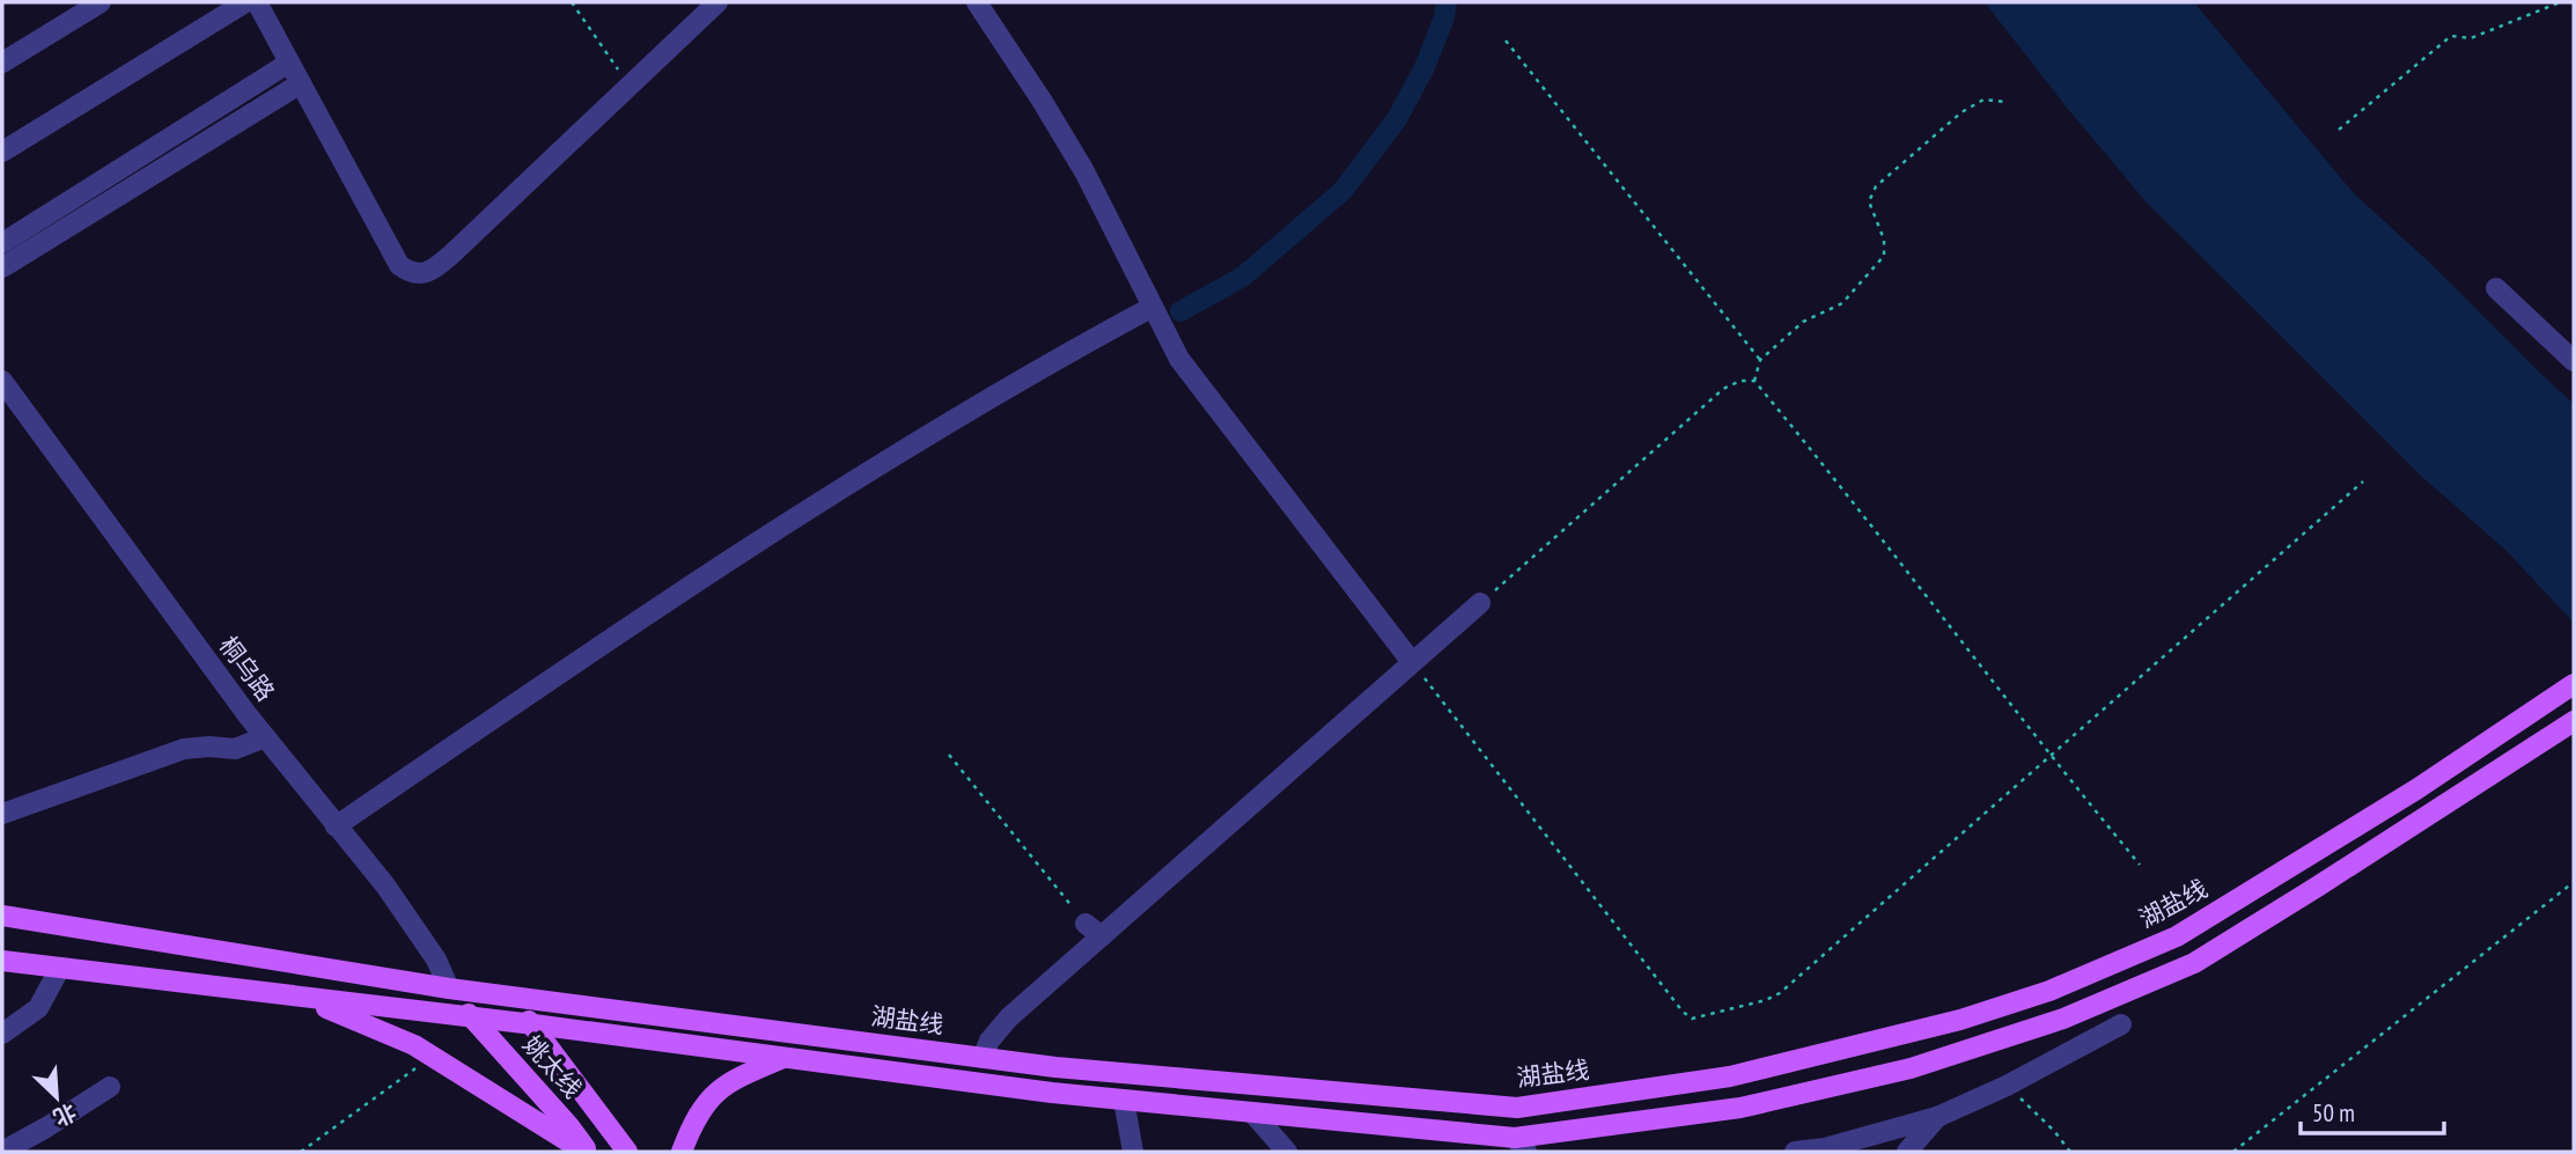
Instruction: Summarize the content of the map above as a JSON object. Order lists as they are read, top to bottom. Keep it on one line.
{"streets":{"main road":["湖盐线","姚太线"],"street":["桐乌路"]},"crossings":[["桐乌路","湖盐线"],["桐乌路","姚太线"],["湖盐线","姚太线"]],"scale_bar":"50 m","north":"bottom right"}
